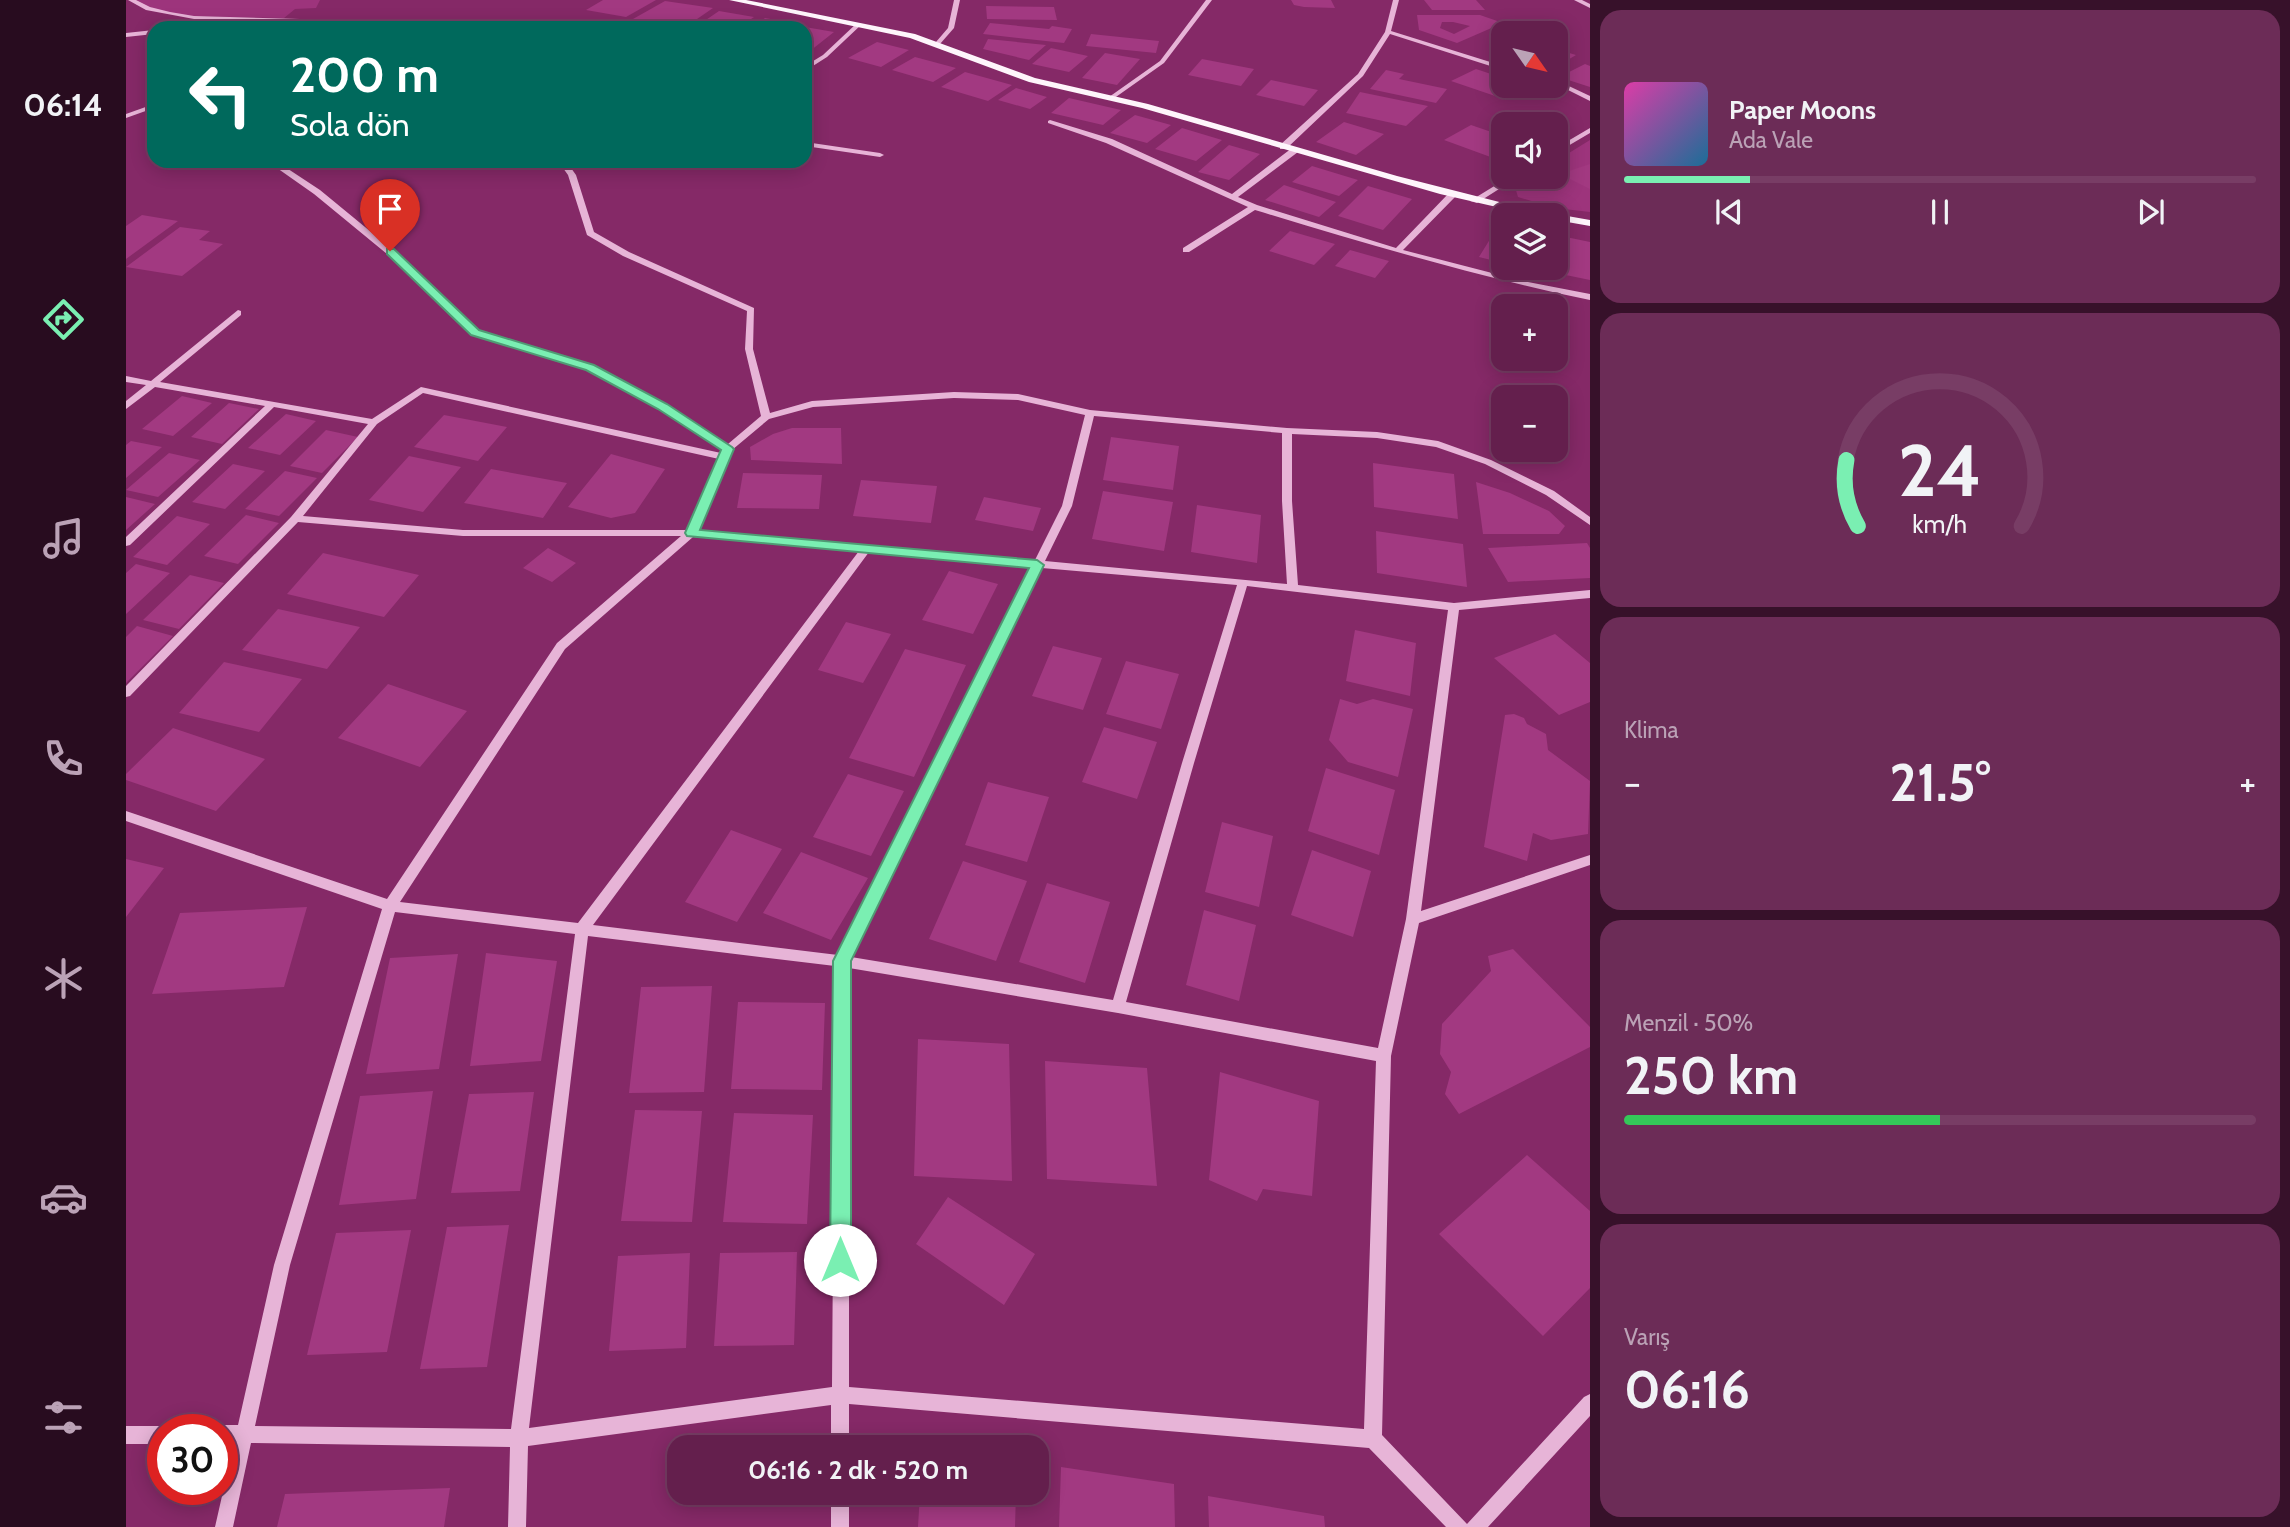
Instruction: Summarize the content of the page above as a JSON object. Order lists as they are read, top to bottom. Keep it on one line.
{"north":"bottom right","page":{"tabs":"06:14","map_buttons":["+","−"],"turn":["200 m","Sola dön"],"song":["Paper Moons","Ada Vale"],"tile":["Klima",["Menzil · 50%","250 km"],["Varış","06:16"]],"heat":["−","21.5°","+"],"limit":"30","trip":"06:16 · 2 dk · 520 m","gauge":["24","km/h"]}}
